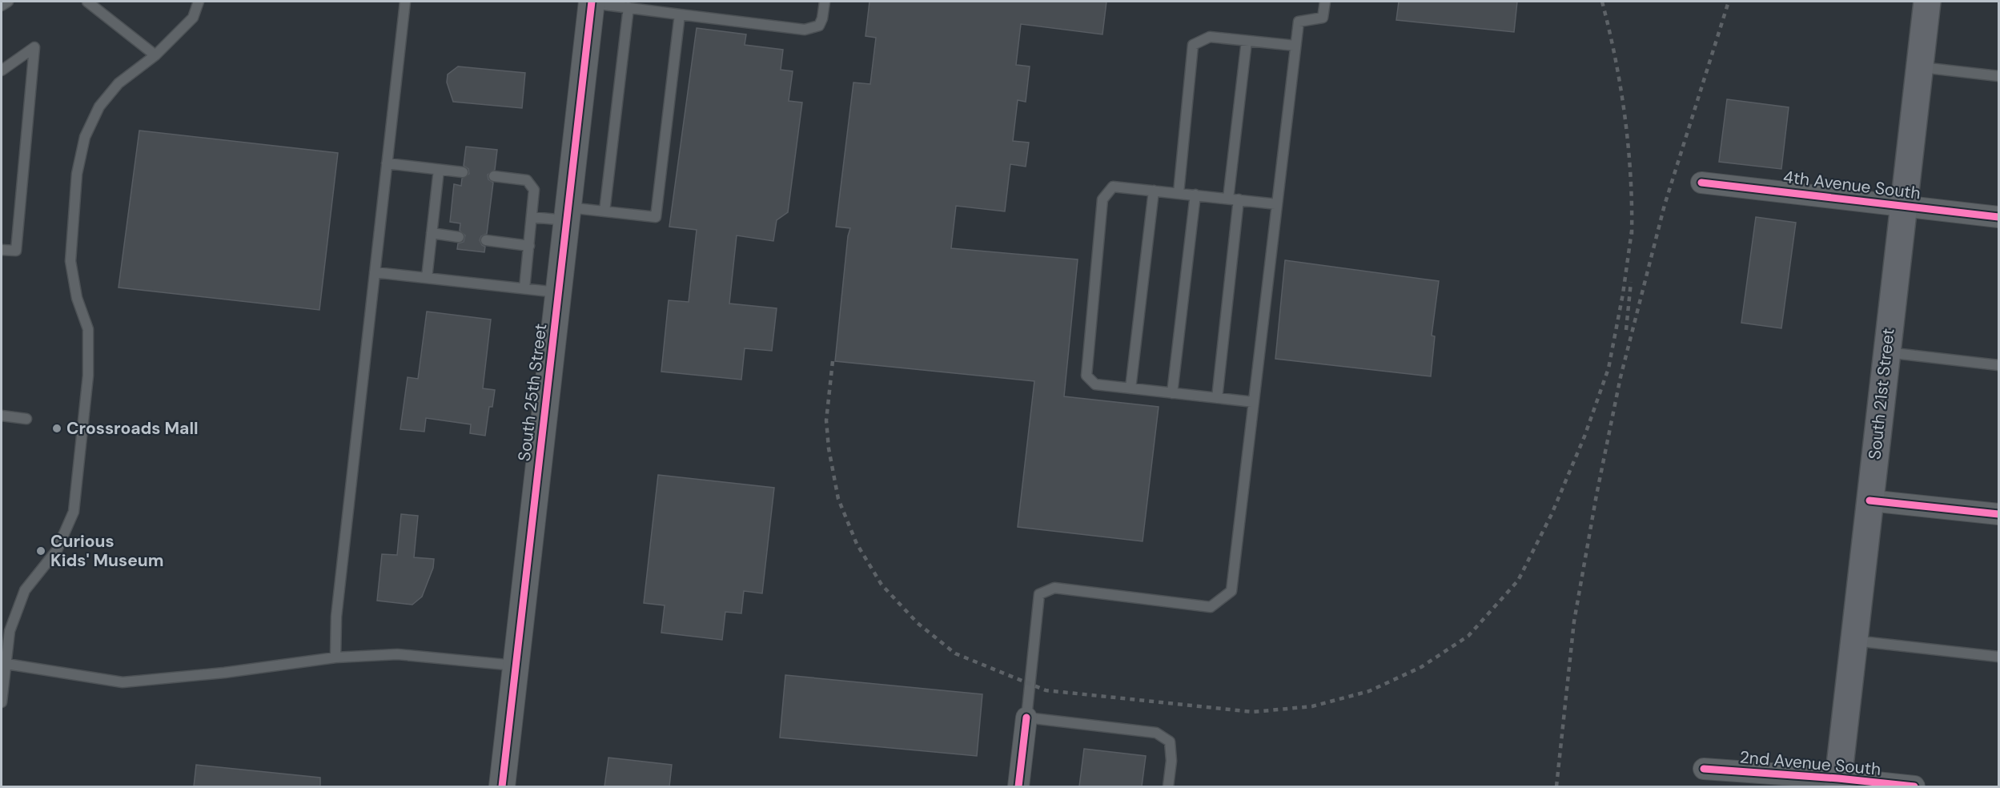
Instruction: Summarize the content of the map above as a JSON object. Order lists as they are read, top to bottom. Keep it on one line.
{"streets":{"main road":["South 21st Street"],"street":["4th Avenue South","South 25th Street","2nd Avenue South"]},"crossings":[["4th Avenue South","South 21st Street"],["South 21st Street","2nd Avenue South"]],"places":["Crossroads Mall","Curious Kids' Museum"]}
